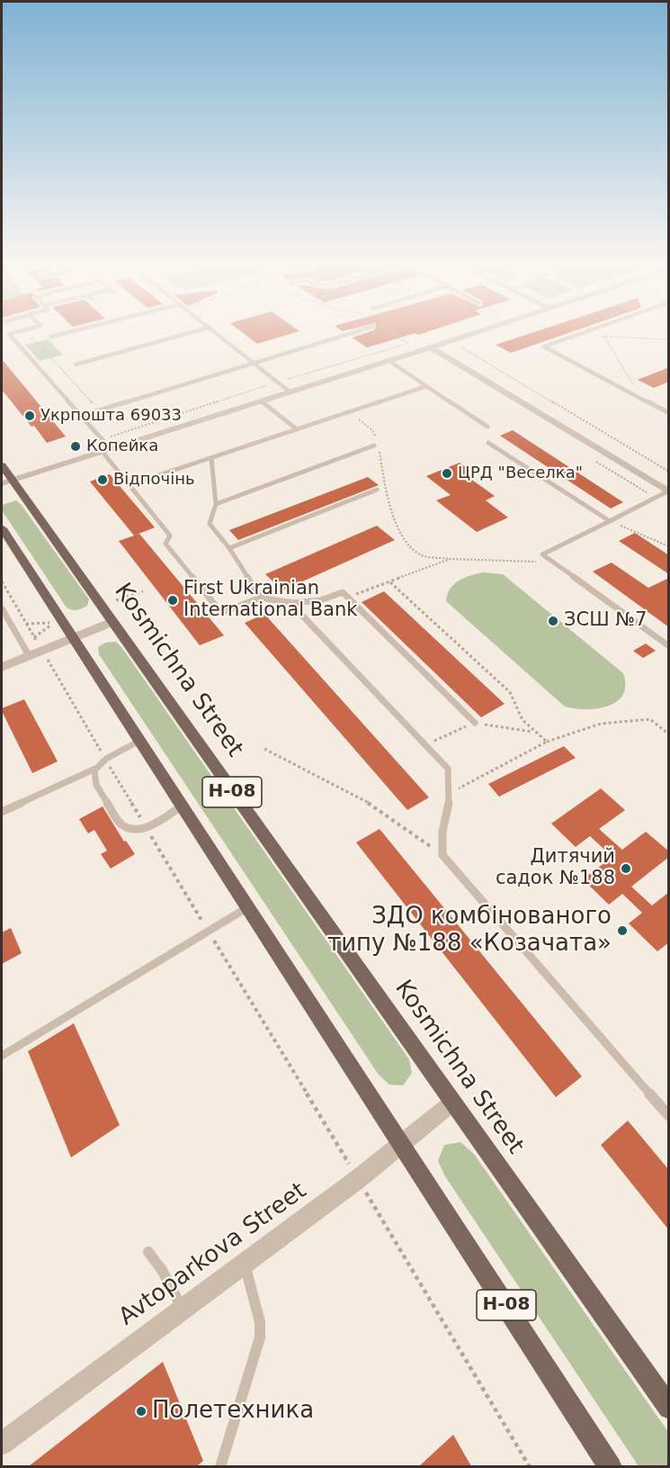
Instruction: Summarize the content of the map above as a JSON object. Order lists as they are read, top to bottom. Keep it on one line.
{"streets":{"main road":["Kosmichna Street","Н-08"],"street":["Avtoparkova Street"]},"crossings":[["Kosmichna Street","Avtoparkova Street"],["Н-08","Avtoparkova Street"]],"places":["Укрпошта 69033","Копейка","ЦРД \"Веселка\"","Відпочінь","First Ukrainian International Bank","ЗСШ №7","Дитячий садок №188","ЗДО комбінованого типу №188 «Козачата»","Полетехника"]}
